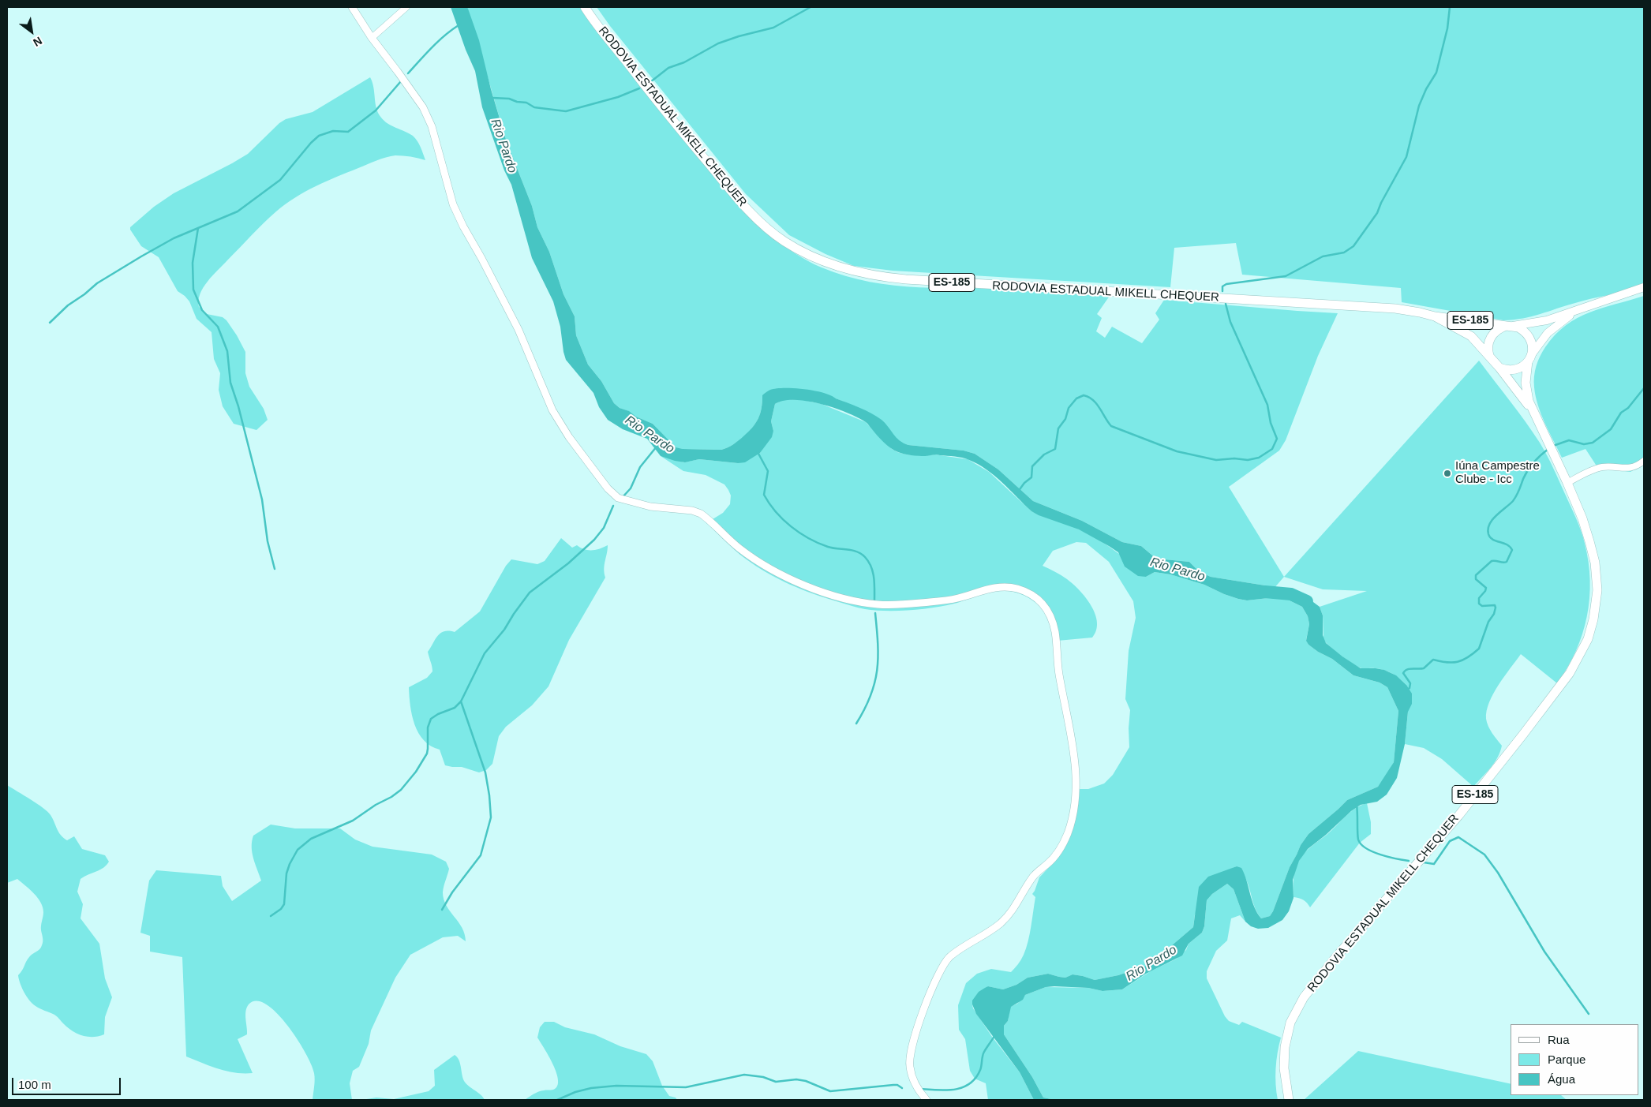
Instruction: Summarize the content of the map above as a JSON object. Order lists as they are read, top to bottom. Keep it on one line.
{"streets":{"main road":["RODOVIA ESTADUAL MIKELL CHEQUER","ES-185"]},"crossings":[["RODOVIA ESTADUAL MIKELL CHEQUER","ES-185"]],"water":["Rio Pardo"],"places":["Iúna Campestre Clube - Icc"],"legend":["Rua","Parque","Água"],"scale_bar":"100 m","north":"bottom right"}
